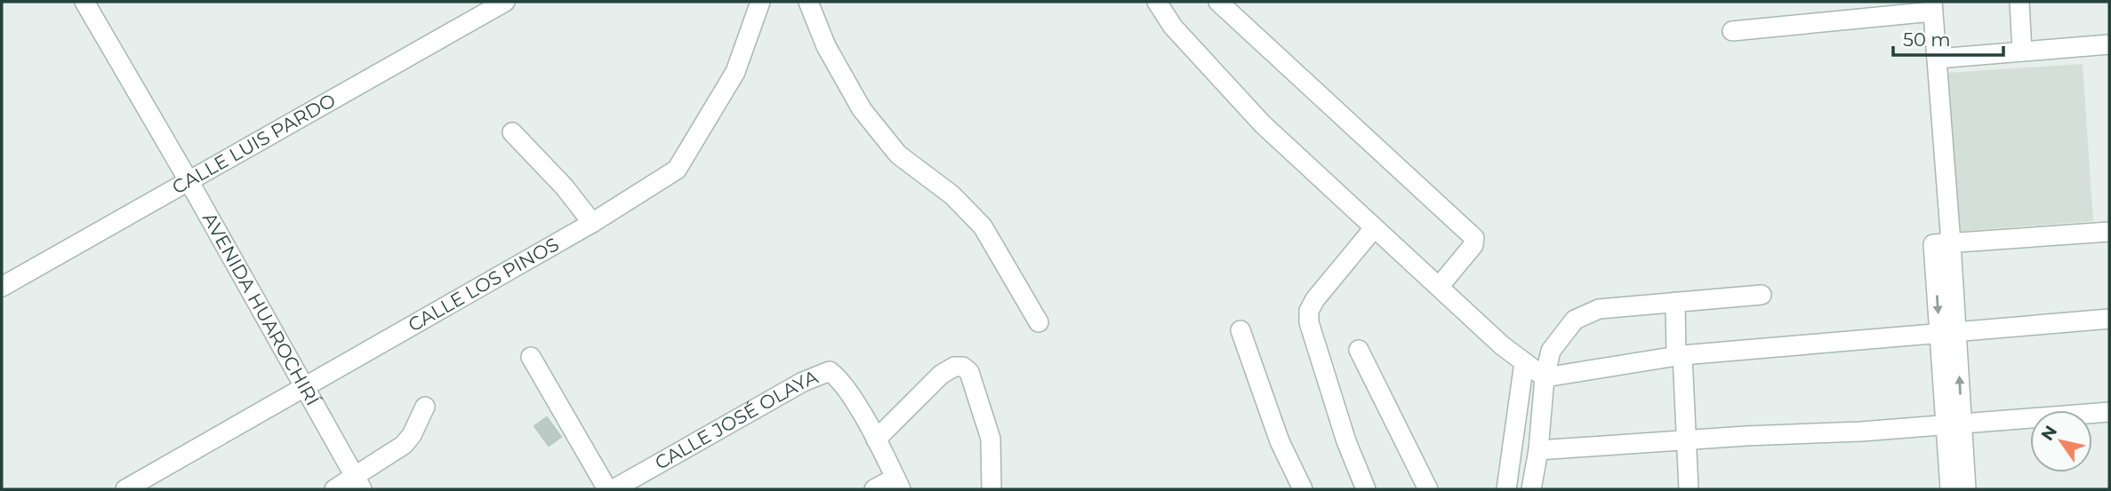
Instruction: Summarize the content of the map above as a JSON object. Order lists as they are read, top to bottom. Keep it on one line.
{"streets":{"street":["CALLE LUIS PARDO","CALLE LOS PINOS","AVENIDA HUAROCHIRÍ","CALLE JOSÉ OLAYA"]},"crossings":[["CALLE LUIS PARDO","AVENIDA HUAROCHIRÍ"],["CALLE LOS PINOS","AVENIDA HUAROCHIRÍ"]],"scale_bar":"50 m","north":"top left"}
